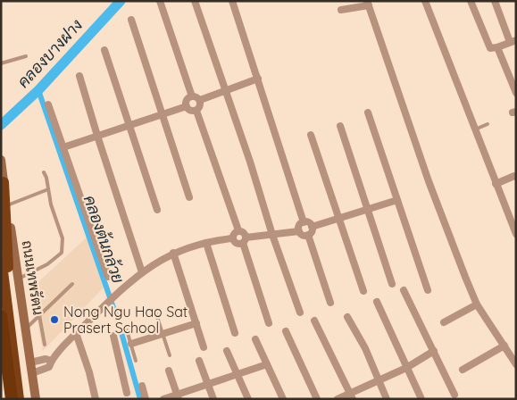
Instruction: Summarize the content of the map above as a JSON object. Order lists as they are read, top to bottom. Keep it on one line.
{"streets":{"highway":["ถนนเทพรัตน"]},"water":["คลองบางฝาง","คลองต้นกล้วย"],"places":["Nong Ngu Hao Sat Prasert School"]}
